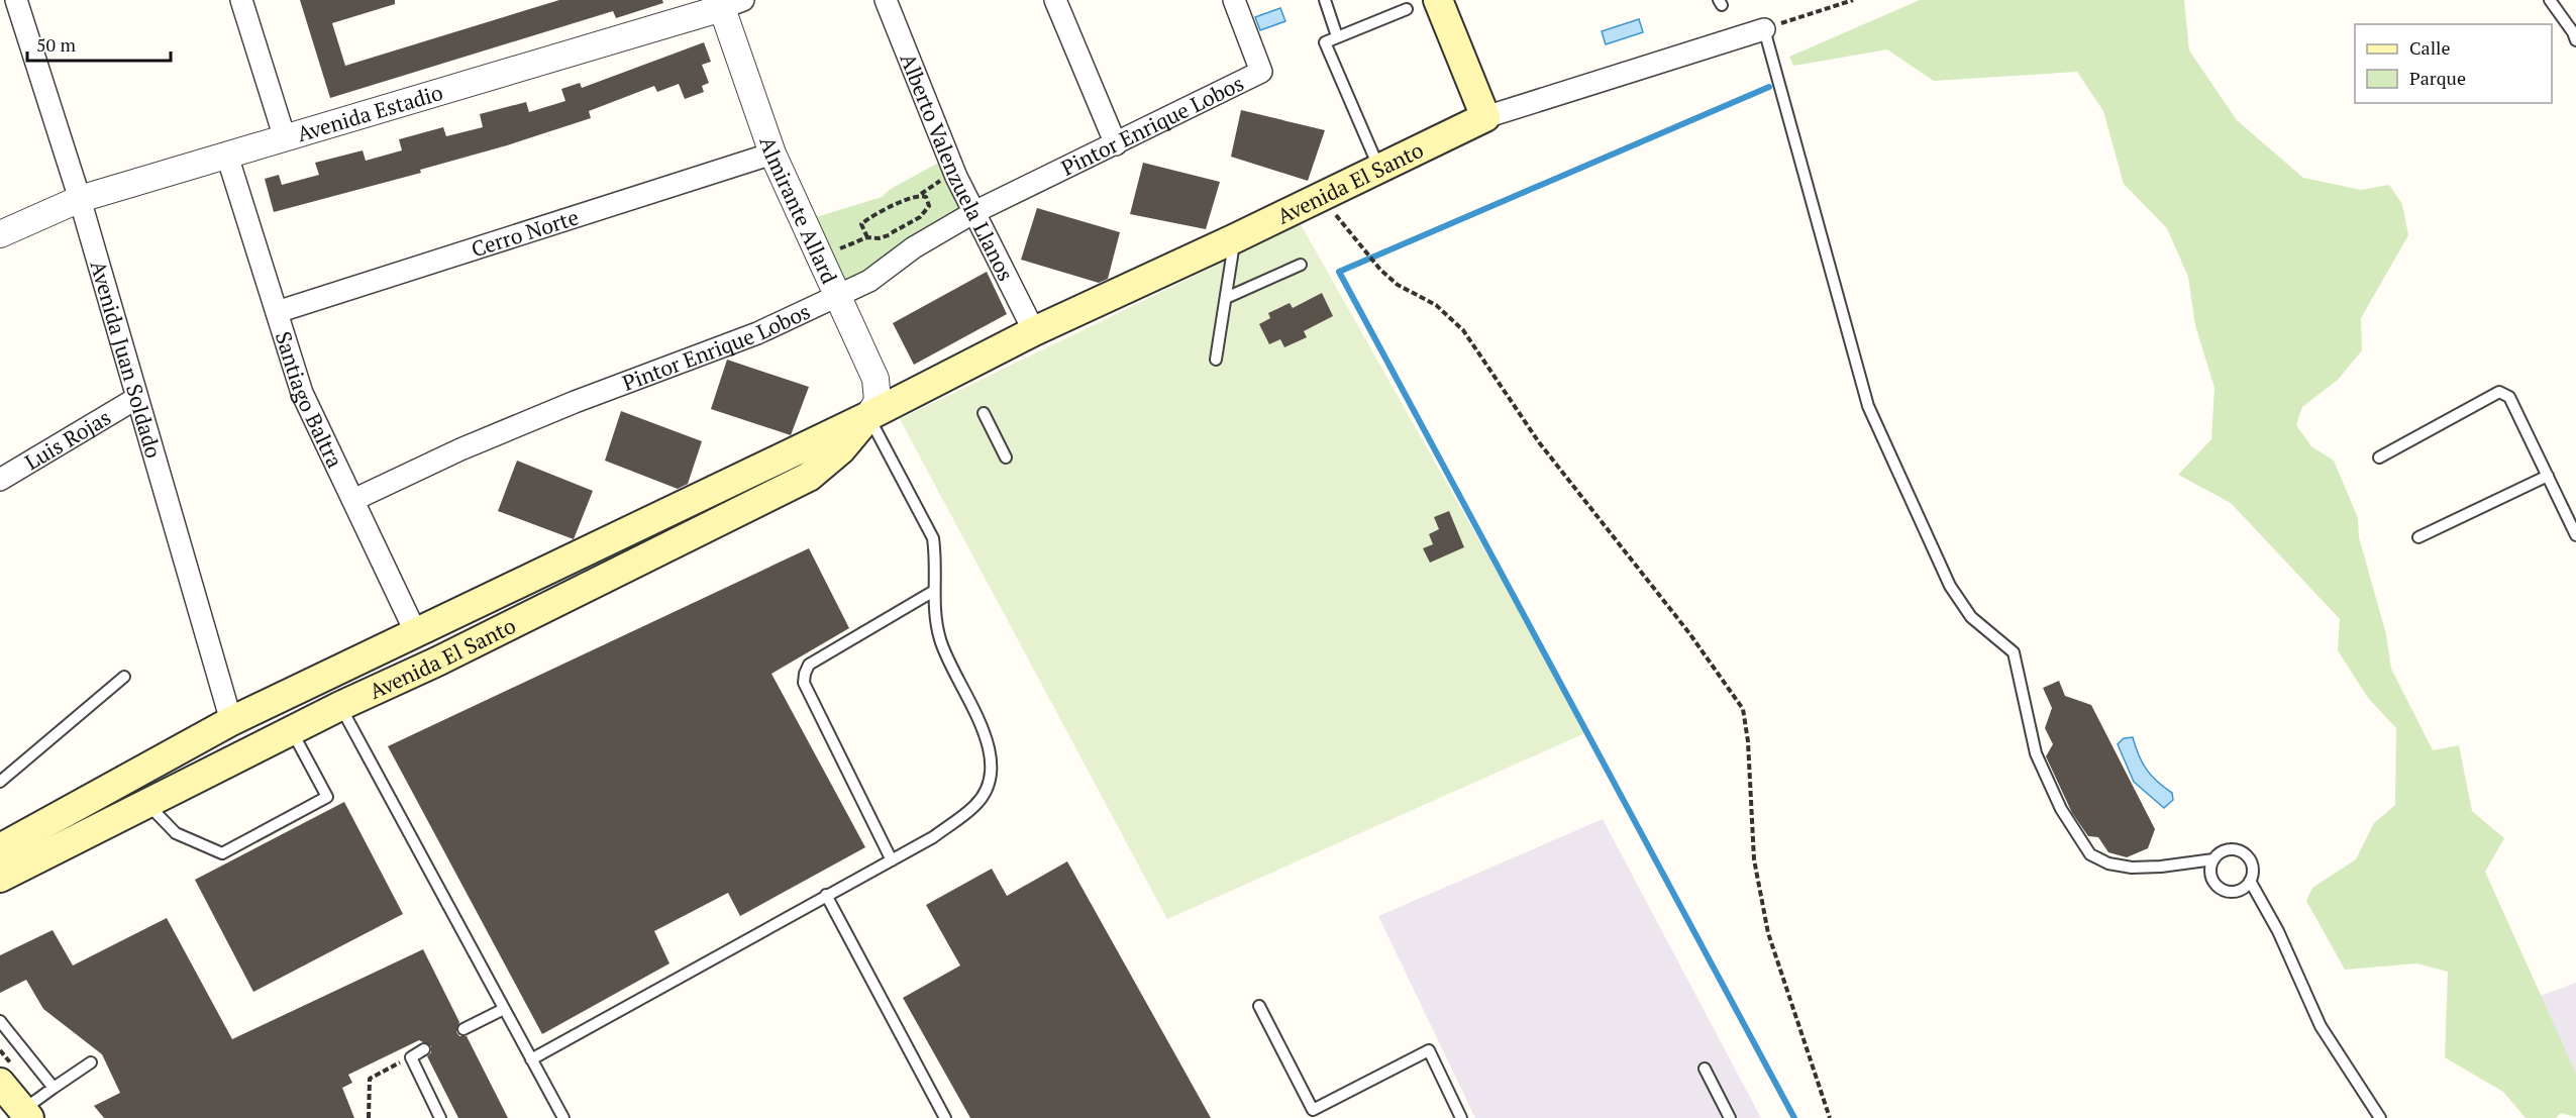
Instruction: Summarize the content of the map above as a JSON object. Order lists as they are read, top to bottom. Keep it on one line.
{"streets":{"main road":["Avenida El Santo"],"street":["Avenida Estadio","Pintor Enrique Lobos","Alberto Valenzuela Llanos","Almirante Allard","Cerro Norte","Avenida Juan Soldado","Santiago Baltra","Luis Rojas"]},"crossings":[["Avenida Estadio","Almirante Allard"],["Avenida Estadio","Avenida Juan Soldado"],["Avenida Estadio","Santiago Baltra"],["Pintor Enrique Lobos","Alberto Valenzuela Llanos"],["Pintor Enrique Lobos","Almirante Allard"],["Pintor Enrique Lobos","Santiago Baltra"],["Alberto Valenzuela Llanos","Avenida El Santo"],["Avenida El Santo","Almirante Allard"],["Avenida El Santo","Avenida Juan Soldado"],["Avenida El Santo","Santiago Baltra"],["Almirante Allard","Cerro Norte"],["Cerro Norte","Santiago Baltra"],["Avenida Juan Soldado","Luis Rojas"]],"legend":["Calle","Parque"],"scale_bar":"50 m"}
